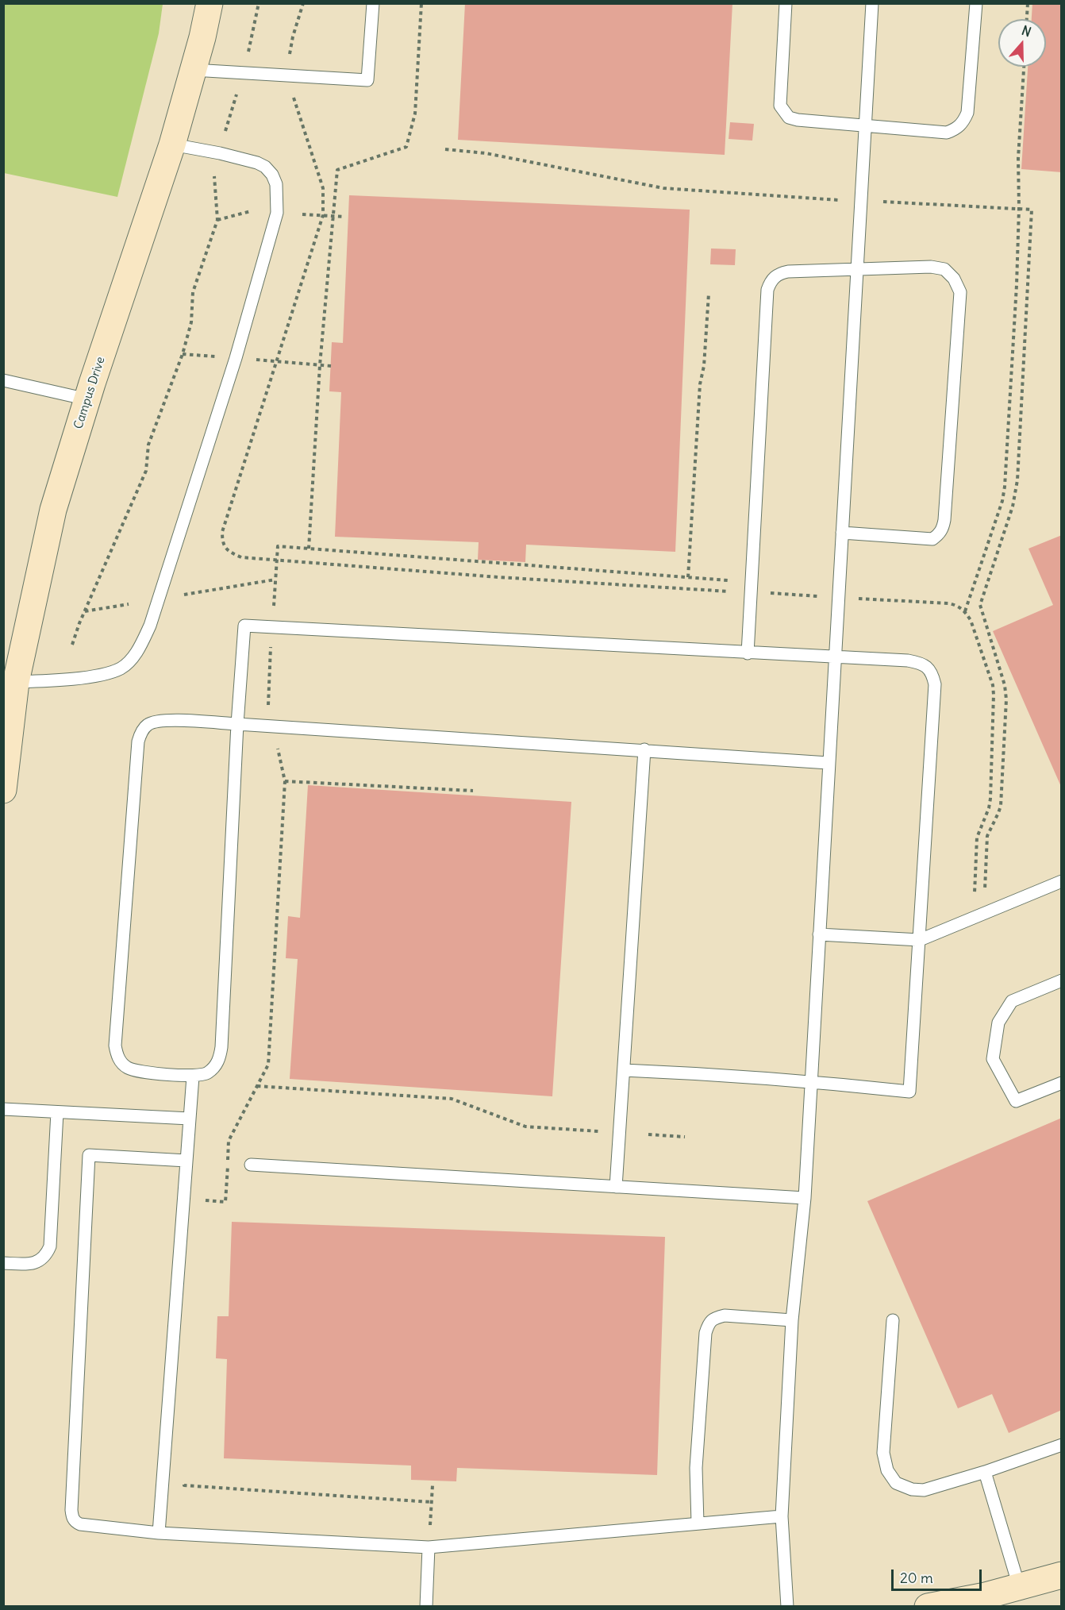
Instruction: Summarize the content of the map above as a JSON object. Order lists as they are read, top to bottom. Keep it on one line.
{"streets":{"street":["Campus Drive"]},"scale_bar":"20 m","north":"top"}
